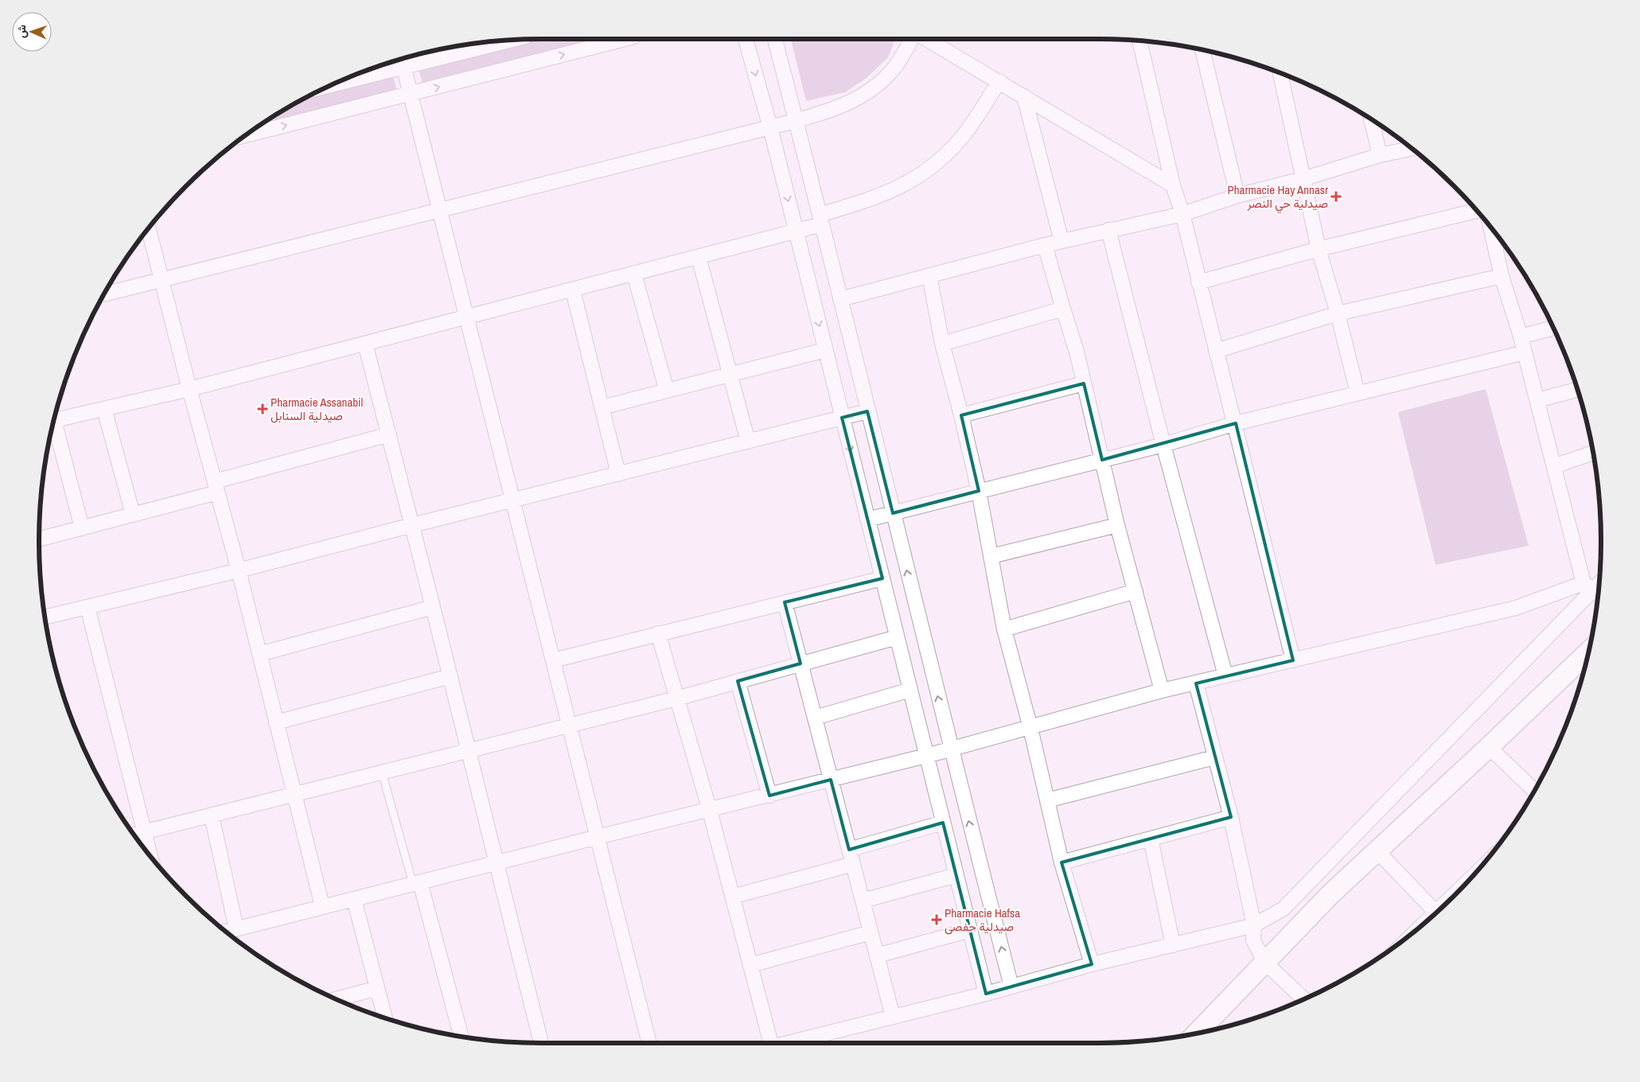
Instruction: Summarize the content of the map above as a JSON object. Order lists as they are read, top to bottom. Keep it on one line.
{"places":{"health":["Pharmacie Hay Annasr صيدلية حي النصر","Pharmacie Assanabil صيدلية السنابل","Pharmacie Hafsa صيدلية حفصى"]},"north":"left"}
